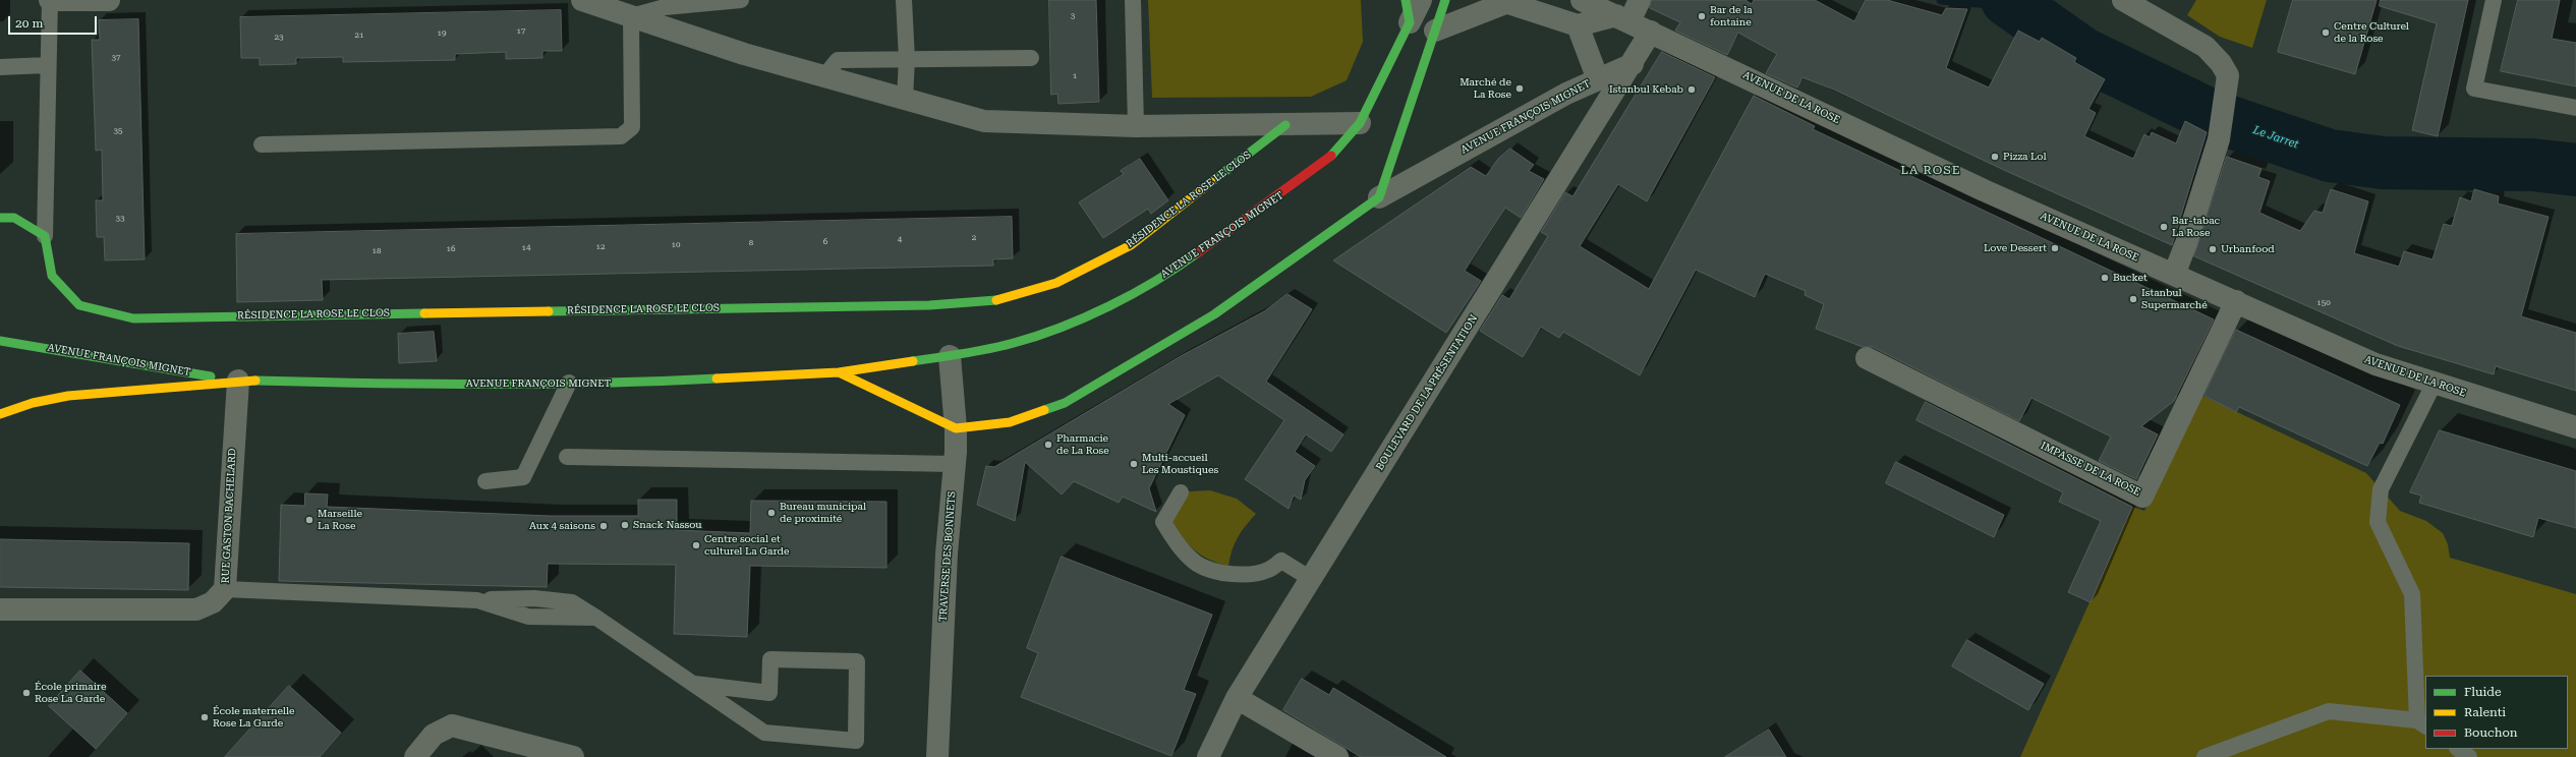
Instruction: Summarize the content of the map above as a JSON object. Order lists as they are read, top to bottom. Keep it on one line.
{"streets":{"street":["AVENUE DE LA ROSE","AVENUE FRANÇOIS MIGNET","RÉSIDENCE LA ROSE LE CLOS","BOULEVARD DE LA PRÉSENTATION","IMPASSE DE LA ROSE","RUE GASTON BACHELARD","TRAVERSE DES BONNETS"]},"crossings":[["AVENUE DE LA ROSE","BOULEVARD DE LA PRÉSENTATION"],["AVENUE DE LA ROSE","IMPASSE DE LA ROSE"],["AVENUE FRANÇOIS MIGNET","BOULEVARD DE LA PRÉSENTATION"],["AVENUE FRANÇOIS MIGNET","RUE GASTON BACHELARD"],["AVENUE FRANÇOIS MIGNET","TRAVERSE DES BONNETS"]],"districts":["LA ROSE"],"water":["Le Jarret"],"places":["Bar de la fontaine","Centre Culturel de la Rose","Marché de La Rose","Istanbul Kebab","Pizza Lol","Bar-tabac La Rose","Love Dessert","Urbanfood","Bucket","Istanbul Supermarché","Pharmacie de La Rose","Multi-accueil Les Moustiques","Bureau municipal de proximité","Marseille La Rose","Snack Nassou","Aux 4 saisons","Centre social et culturel La Garde","École primaire Rose La Garde","École maternelle Rose La Garde"],"house_numbers":["3","17","19","21","23","37","1","35","33","2","4","6","8","10","12","14","16","18","150"],"legend":["Fluide","Ralenti","Bouchon"],"scale_bar":"20 m"}
